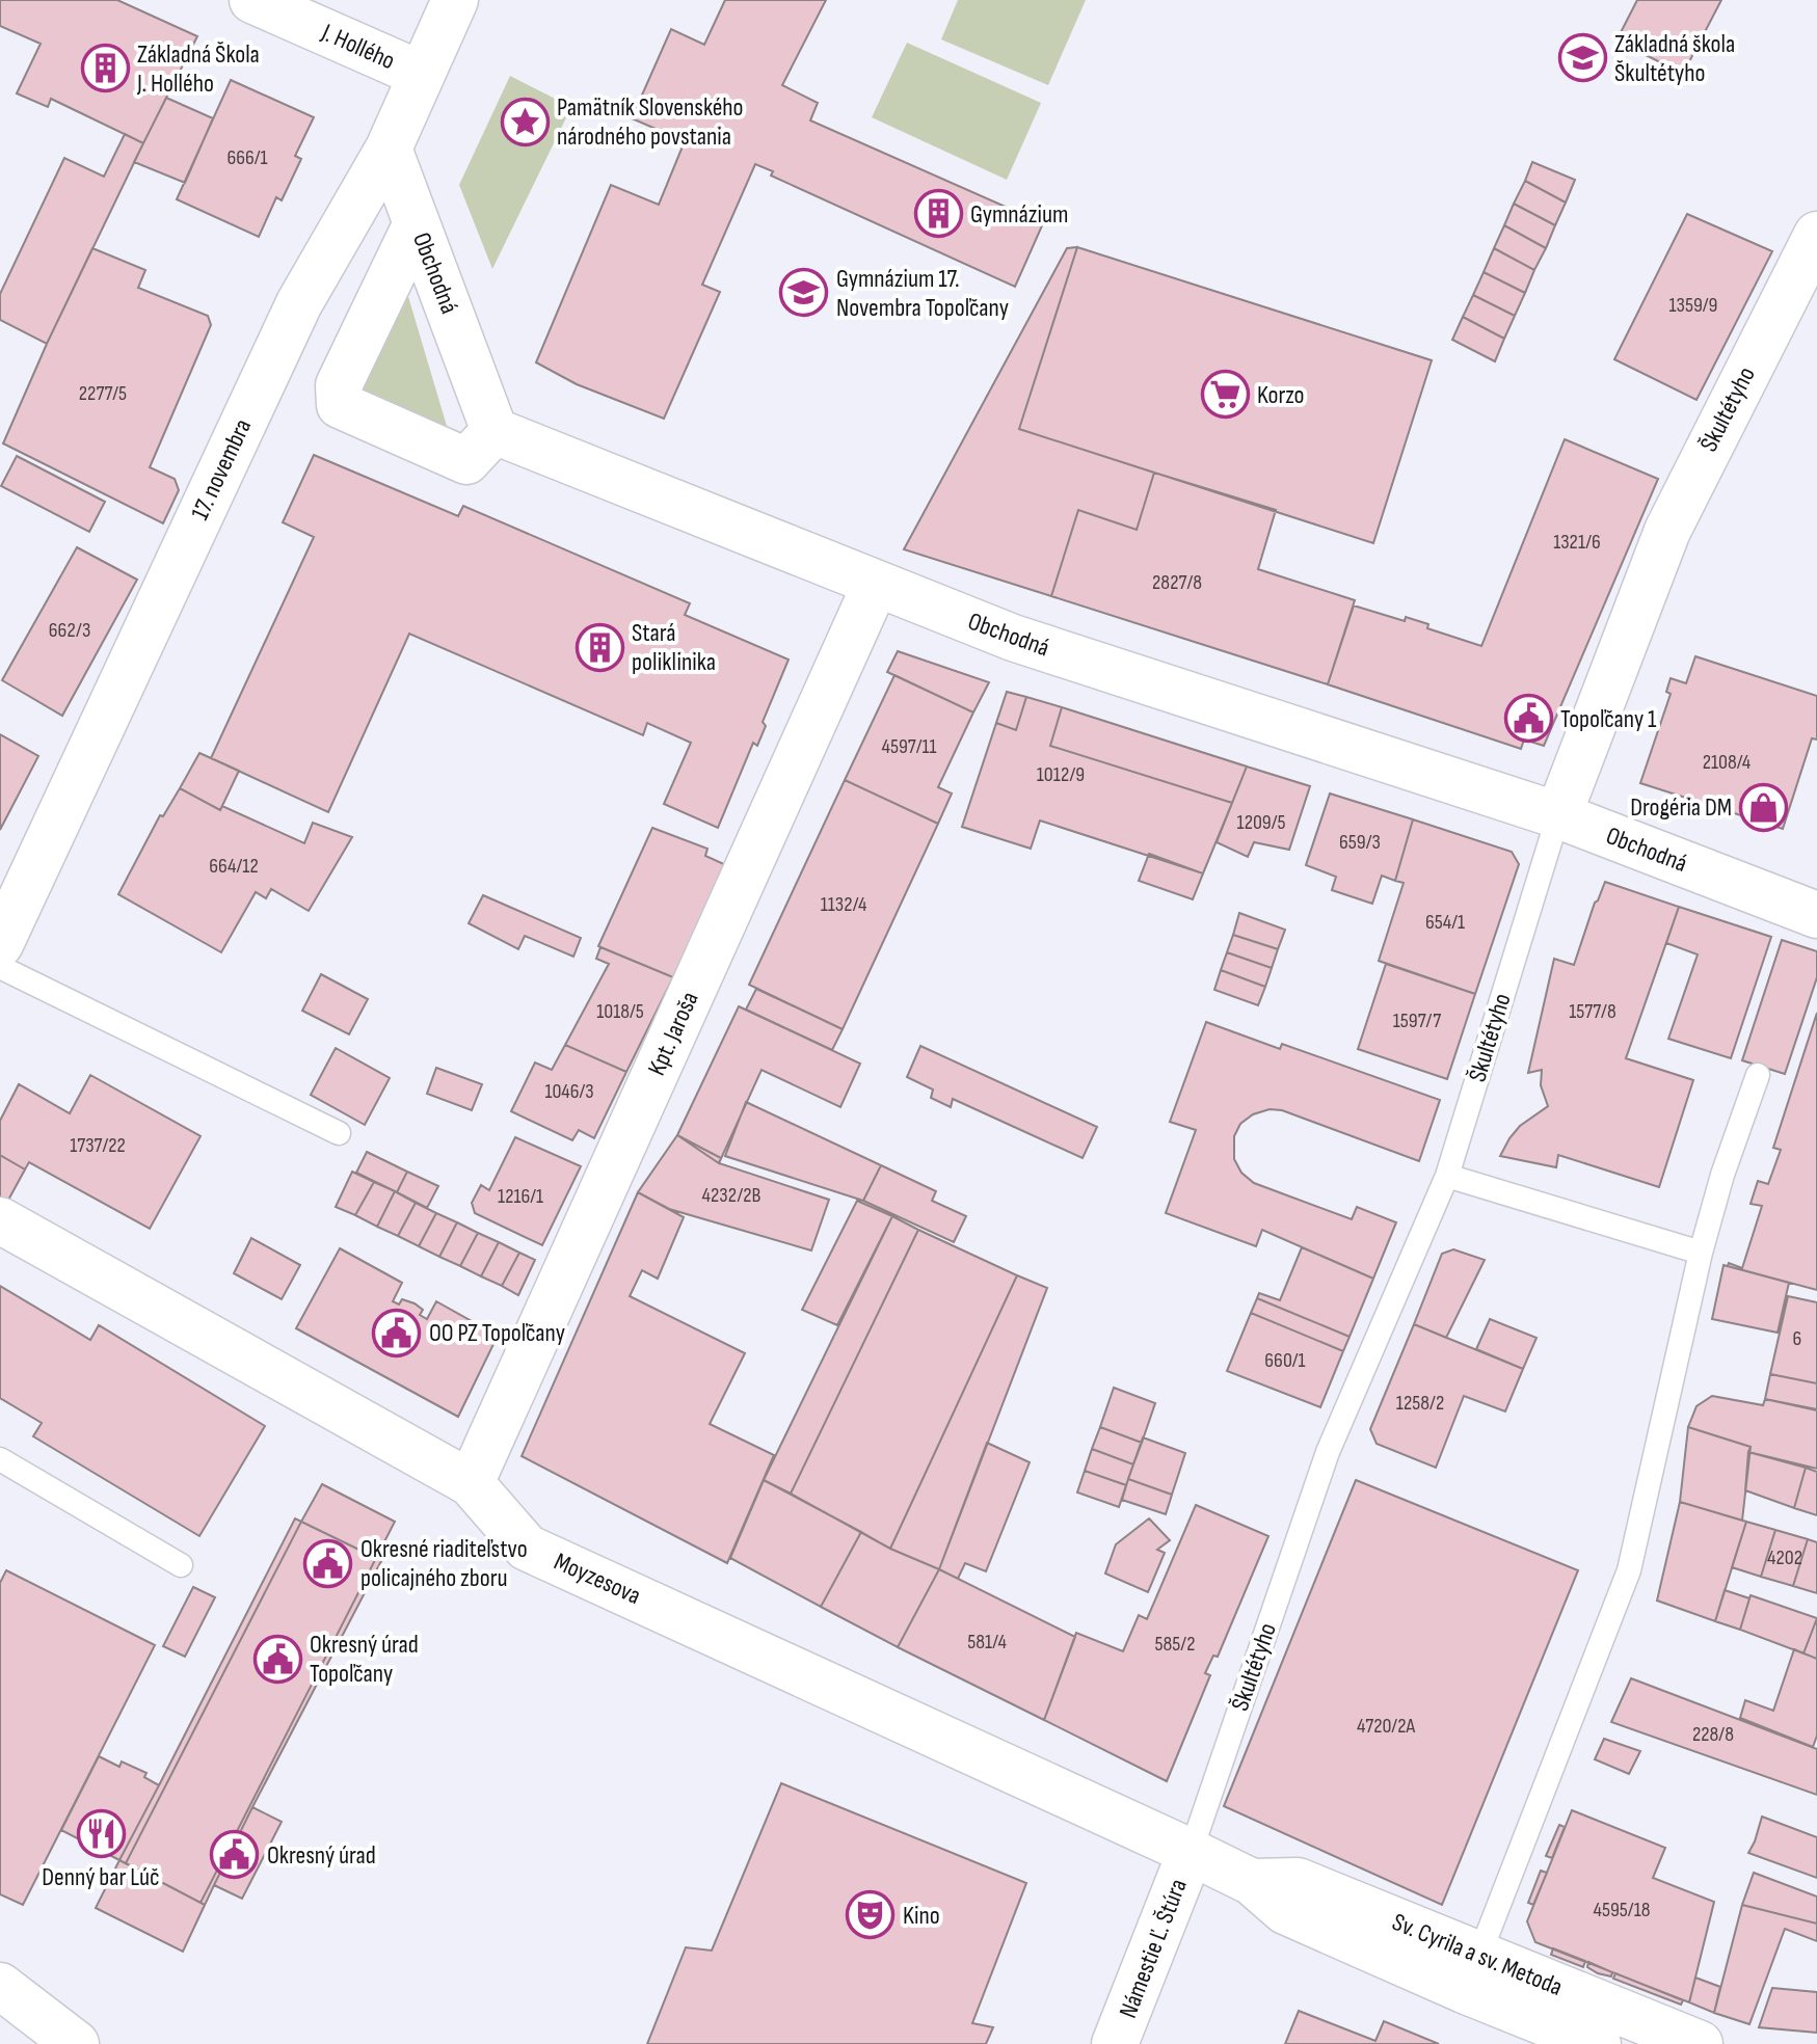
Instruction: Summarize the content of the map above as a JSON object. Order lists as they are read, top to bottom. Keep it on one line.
{"streets":{"street":["J. Hollého","Obchodná","Škultétyho","17. novembra","Kpt. Jaroša","Moyzesova","Námestie Ľ. Štúra","Sv. Cyrila a sv. Metoda"]},"crossings":[["J. Hollého","17. novembra"],["Obchodná","Škultétyho"],["Obchodná","17. novembra"],["Obchodná","Kpt. Jaroša"],["Škultétyho","Moyzesova"],["Škultétyho","Námestie Ľ. Štúra"],["Škultétyho","Sv. Cyrila a sv. Metoda"],["Kpt. Jaroša","Moyzesova"],["Moyzesova","Námestie Ľ. Štúra"],["Moyzesova","Sv. Cyrila a sv. Metoda"],["Námestie Ľ. Štúra","Sv. Cyrila a sv. Metoda"]],"places":{"school or university":["Základná škola Škultétyho","Gymnázium 17. Novembra Topoľčany"],"building":["Základná Škola J. Hollého","Gymnázium","Stará poliklinika"],"place":["Pamätník Slovenského národného povstania"],"supermarket":["Korzo"],"public building":["Topoľčany 1","OO PZ Topoľčany","Okresné riaditeľstvo policajného zboru","Okresný úrad Topoľčany","Okresný úrad"],"shop":["Drogéria DM"],"restaurant":["Denný bar Lúč"],"theatre":["Kino"]},"house_numbers":["666/1","1359/9","2277/5","1321/6","2827/8","662/3","4597/11","2108/4","1012/9","1209/5","659/3","664/12","1132/4","654/1","1018/5","1577/8","1597/7","1046/3","1737/22","4232/2B","1216/1","6","660/1","1258/2","4202","581/4","585/2","4720/2A","228/8","4595/18"]}
